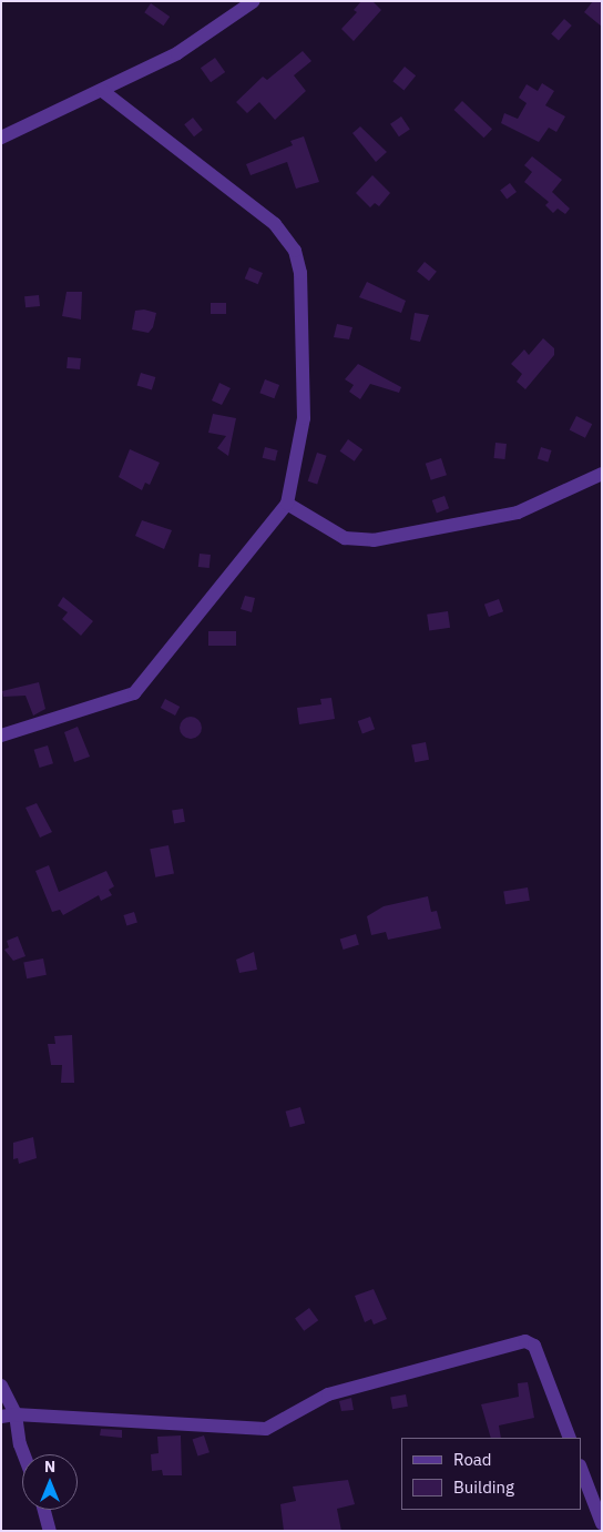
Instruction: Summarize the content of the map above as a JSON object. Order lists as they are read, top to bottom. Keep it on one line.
{"legend":["Road","Building"],"north":"top"}
